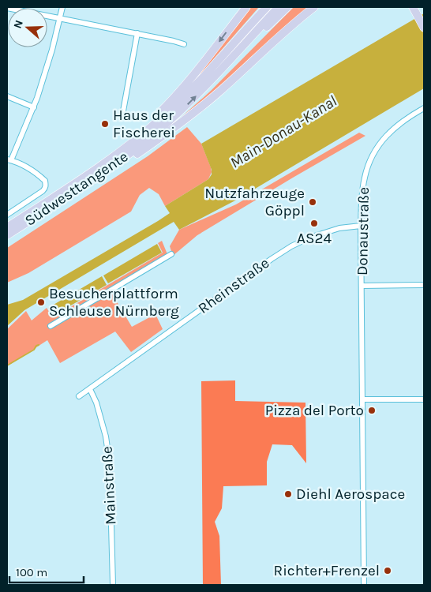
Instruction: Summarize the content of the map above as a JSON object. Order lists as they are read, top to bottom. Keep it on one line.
{"streets":{"highway":["Südwesttangente"],"street":["Donaustraße","Rheinstraße","Mainstraße"]},"crossings":[["Donaustraße","Rheinstraße"],["Rheinstraße","Mainstraße"]],"water":["Main-Donau-Kanal"],"places":["Haus der Fischerei","Nutzfahrzeuge Göppl","AS24","Besucherplattform Schleuse Nürnberg","Pizza del Porto","Diehl Aerospace","Richter+Frenzel"],"scale_bar":"100 m","north":"left"}
